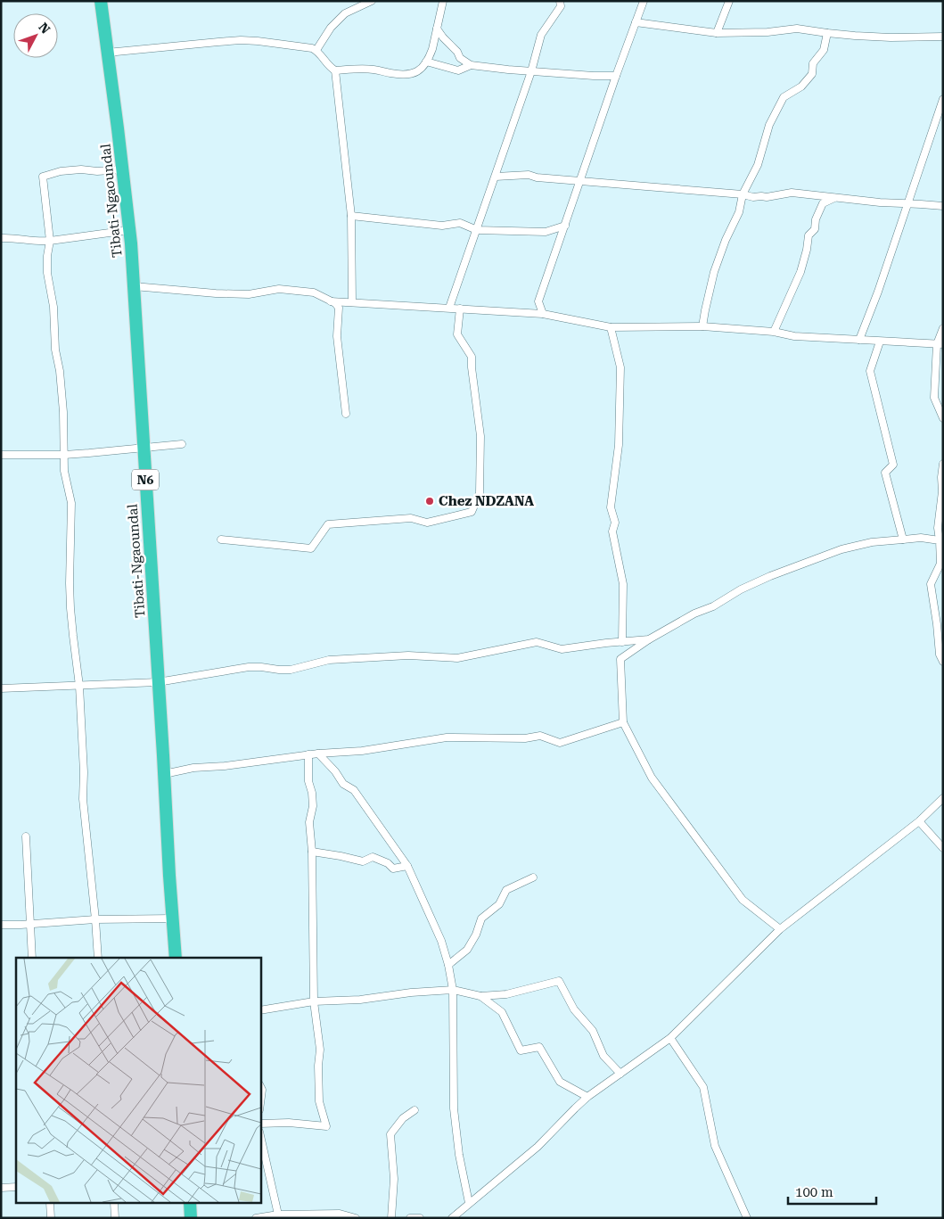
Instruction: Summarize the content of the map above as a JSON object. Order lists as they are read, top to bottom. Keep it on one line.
{"streets":{"highway":["Tibati-Ngaoundal","N6"]},"places":["Chez NDZANA"],"scale_bar":"100 m","north":"top right"}
